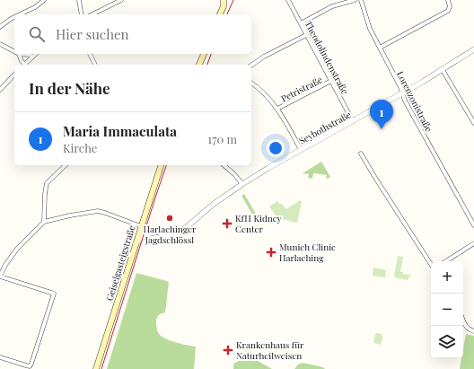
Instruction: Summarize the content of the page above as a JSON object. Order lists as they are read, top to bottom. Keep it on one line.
{"streets":{"main road":["Geiselgasteigstraße"],"street":["Theodolindenstraße","Petristraße","Lorenzonistraße","Seybothstraße"]},"crossings":[["Theodolindenstraße","Petristraße"],["Theodolindenstraße","Seybothstraße"],["Lorenzonistraße","Seybothstraße"]],"places":{"other":["Harlachinger Jagdschlössl"],"health":["KfH Kidney Center","Munich Clinic Harlaching","Krankenhaus für Naturheilweisen"]},"page":{"search":"Hier suchen","heading":"In der Nähe","pins":"1","list":[{"mark":"1","name":"Maria Immaculata","note":"Kirche","value":"170 m"}],"map_buttons":["+","−"]}}
